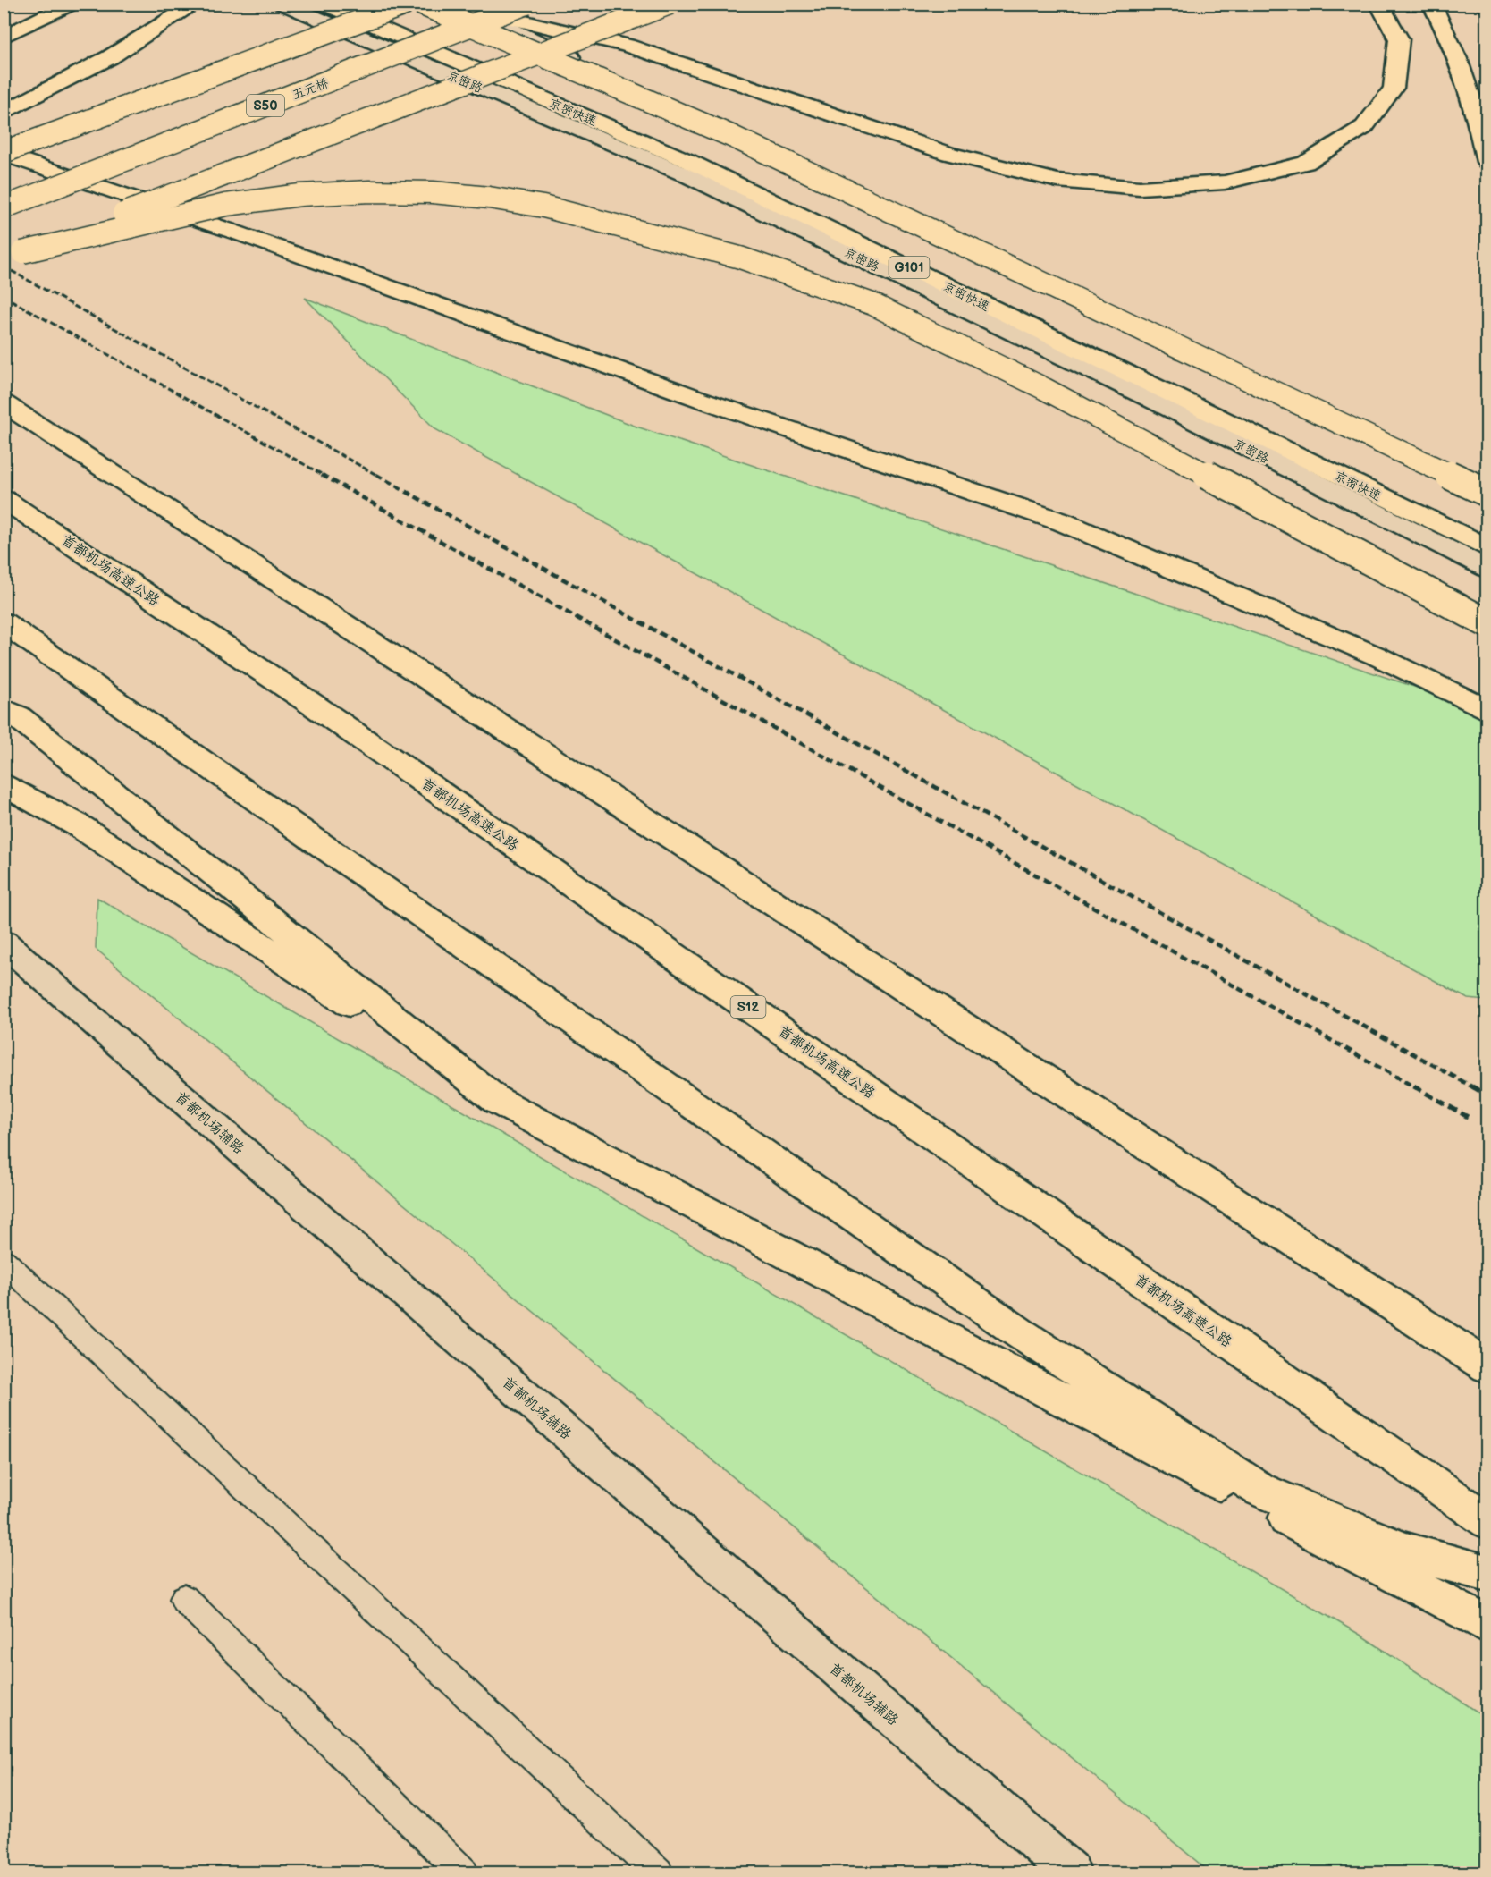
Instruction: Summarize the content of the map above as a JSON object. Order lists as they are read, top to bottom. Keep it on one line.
{"streets":{"highway":["五元桥","S50","京密快速","G101","首都机场高速公路","S12"],"main road":["京密路","首都机场辅路"]}}
